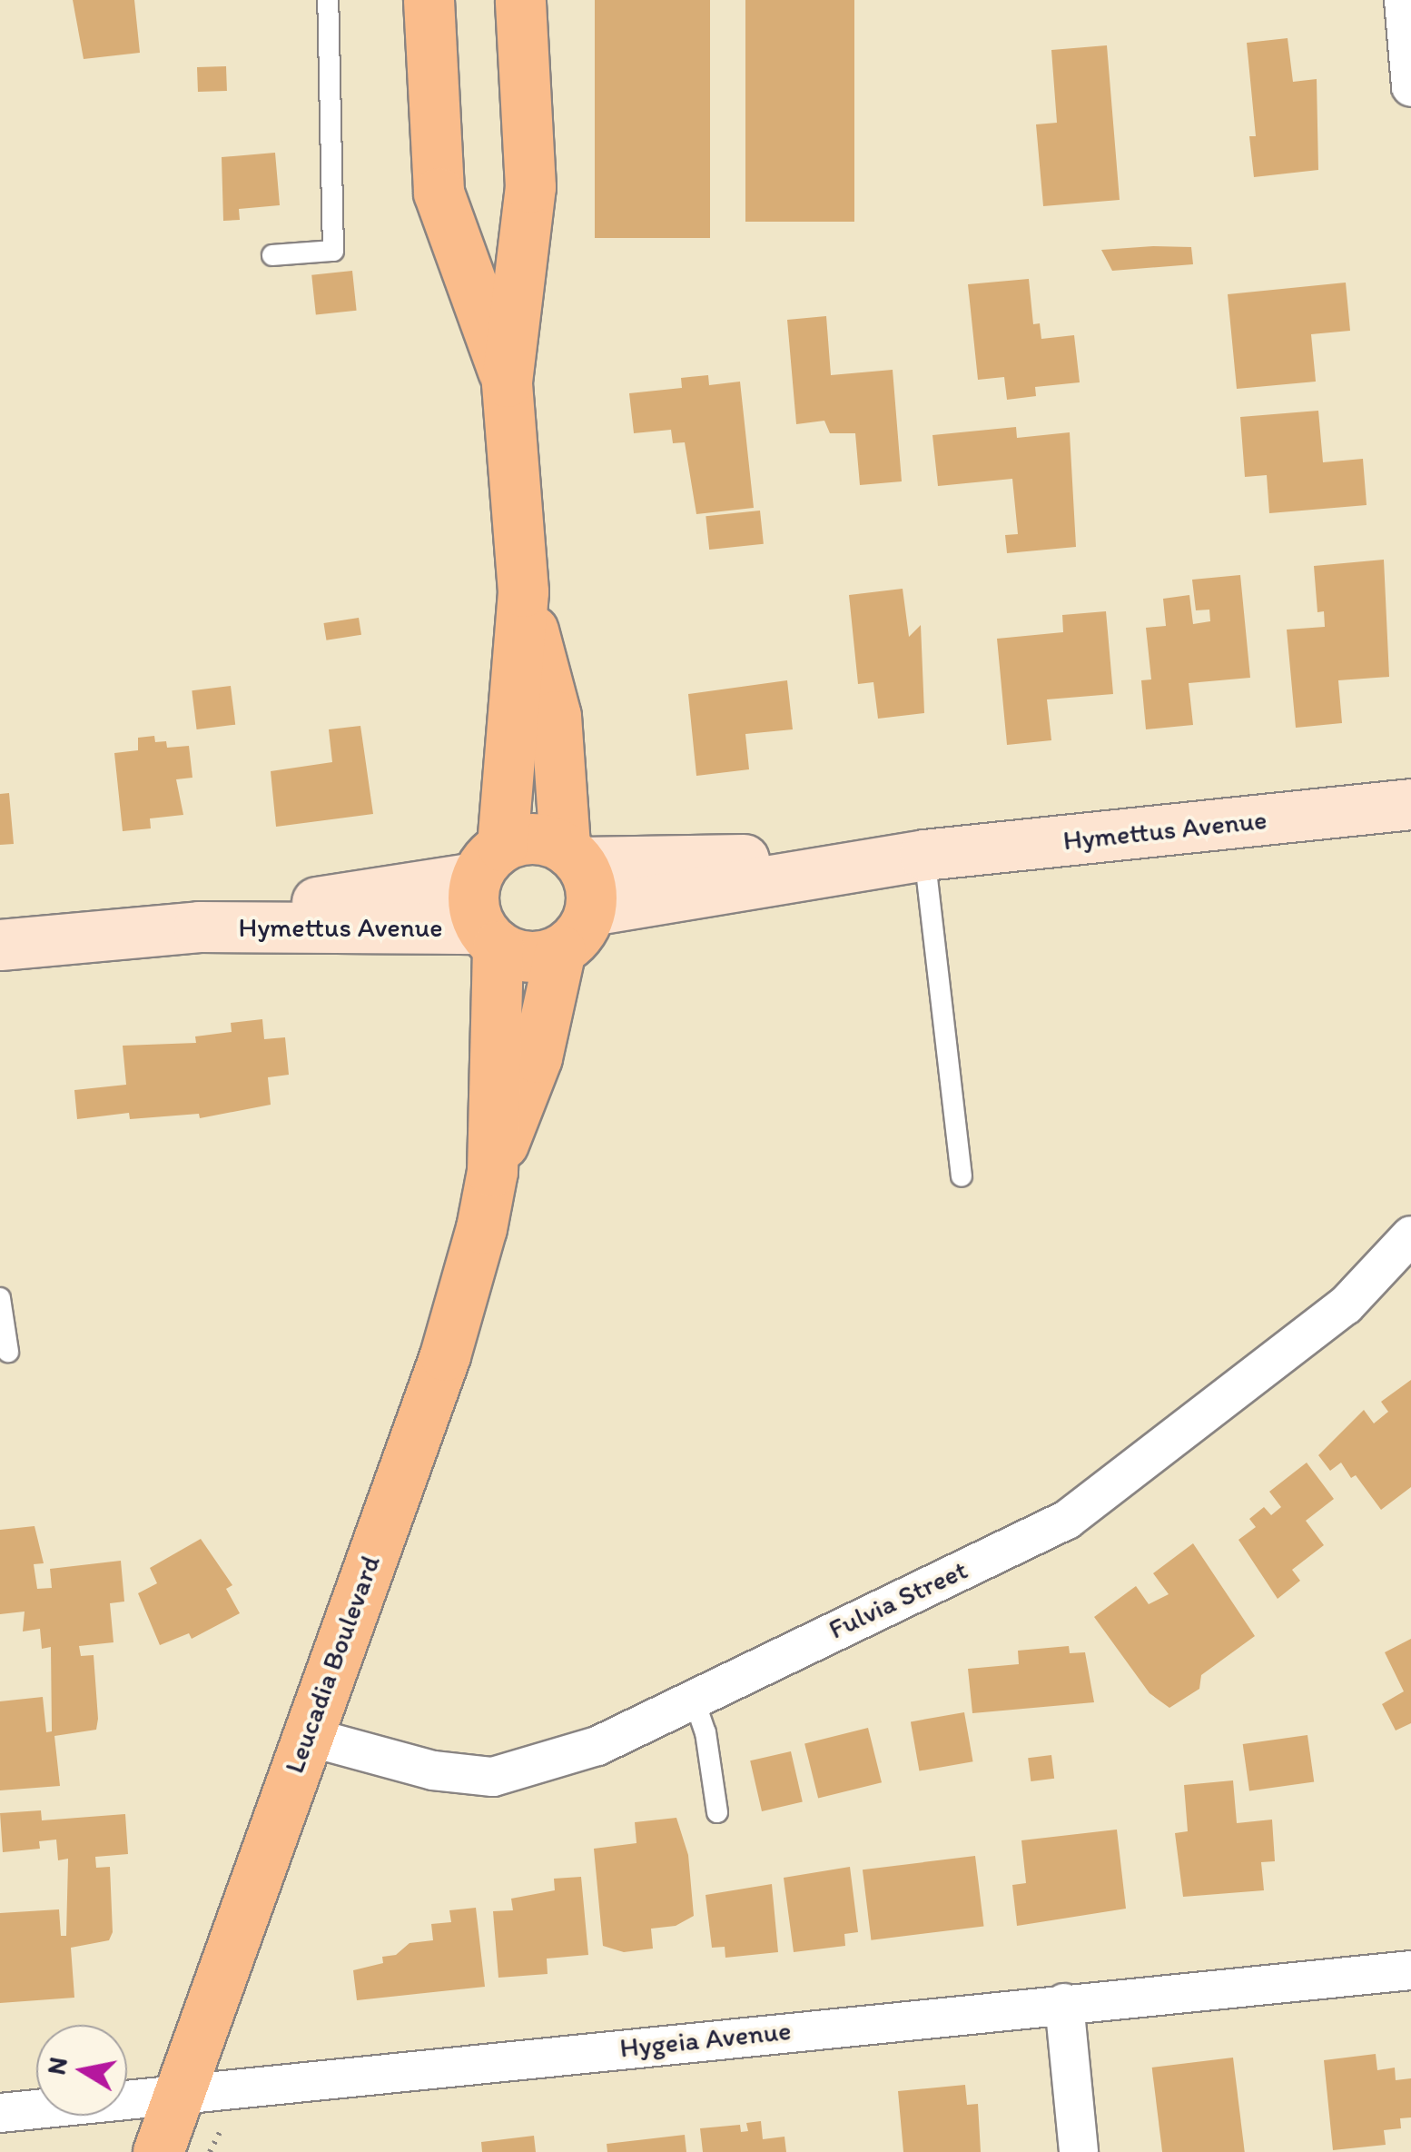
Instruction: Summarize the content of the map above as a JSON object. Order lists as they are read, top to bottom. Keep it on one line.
{"streets":{"main road":["Leucadia Boulevard"],"street":["Hymettus Avenue","Fulvia Street","Hygeia Avenue"]},"crossings":[["Hymettus Avenue","Leucadia Boulevard"],["Fulvia Street","Leucadia Boulevard"],["Leucadia Boulevard","Hygeia Avenue"]],"north":"left"}
